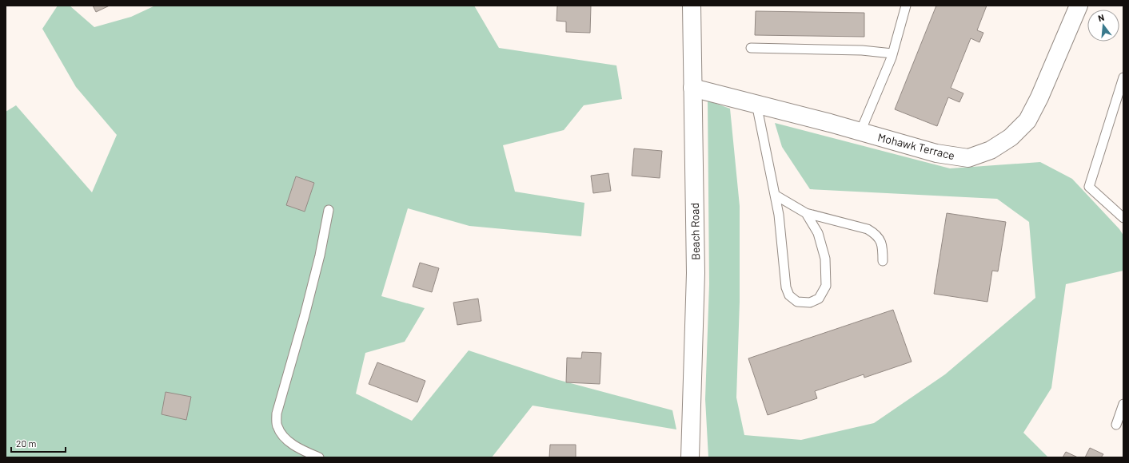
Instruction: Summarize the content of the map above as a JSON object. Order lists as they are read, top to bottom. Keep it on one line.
{"streets":{"street":["Mohawk Terrace","Beach Road"]},"crossings":[["Mohawk Terrace","Beach Road"]],"scale_bar":"20 m","north":"top"}
